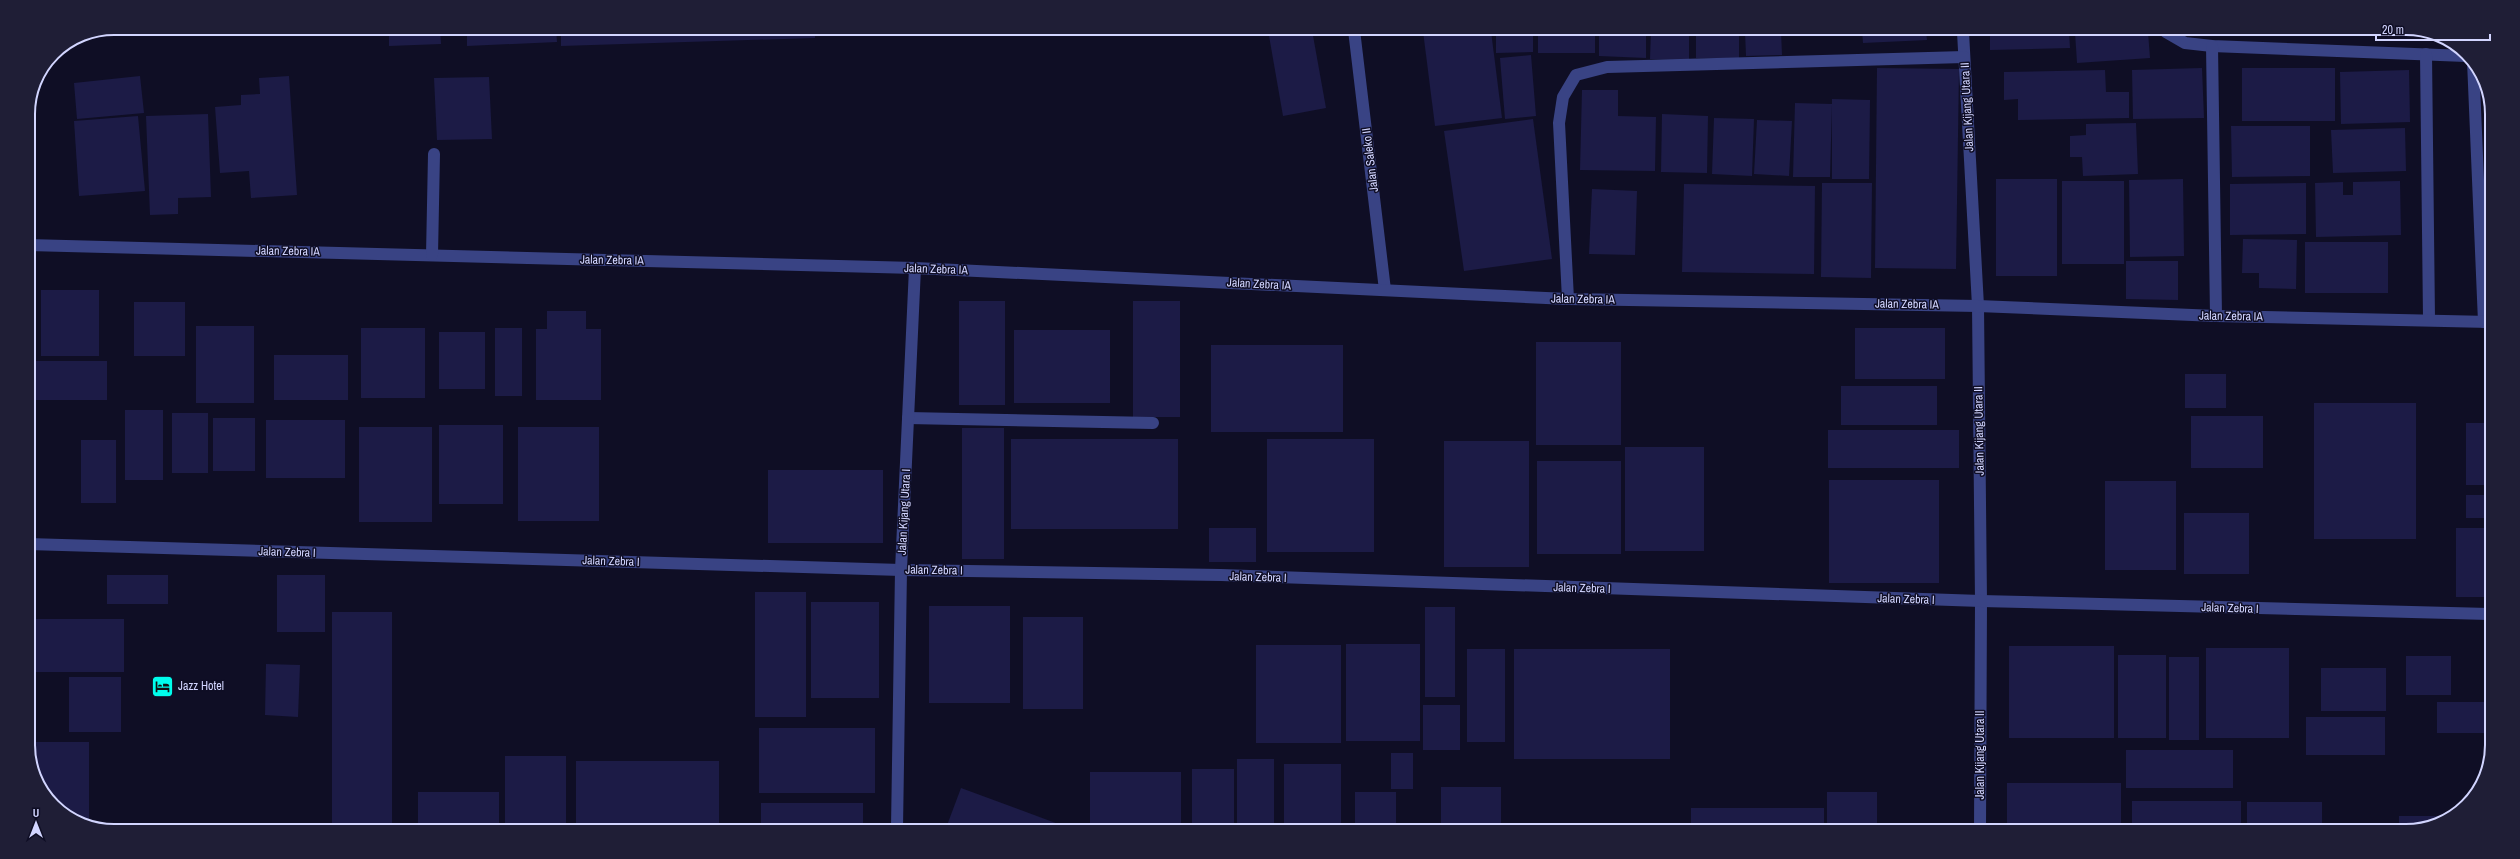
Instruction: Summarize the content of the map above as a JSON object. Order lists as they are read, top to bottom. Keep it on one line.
{"streets":{"street":["Jalan Kijang Utara II","Jalan Saleko II","Jalan Zebra IA","Jalan Kijang Utara I","Jalan Zebra I"]},"crossings":[["Jalan Kijang Utara II","Jalan Zebra IA"],["Jalan Kijang Utara II","Jalan Zebra I"],["Jalan Saleko II","Jalan Zebra IA"],["Jalan Zebra IA","Jalan Kijang Utara I"],["Jalan Kijang Utara I","Jalan Zebra I"]],"places":{"hotel":["Jazz Hotel"]},"scale_bar":"20 m","north":"top"}
